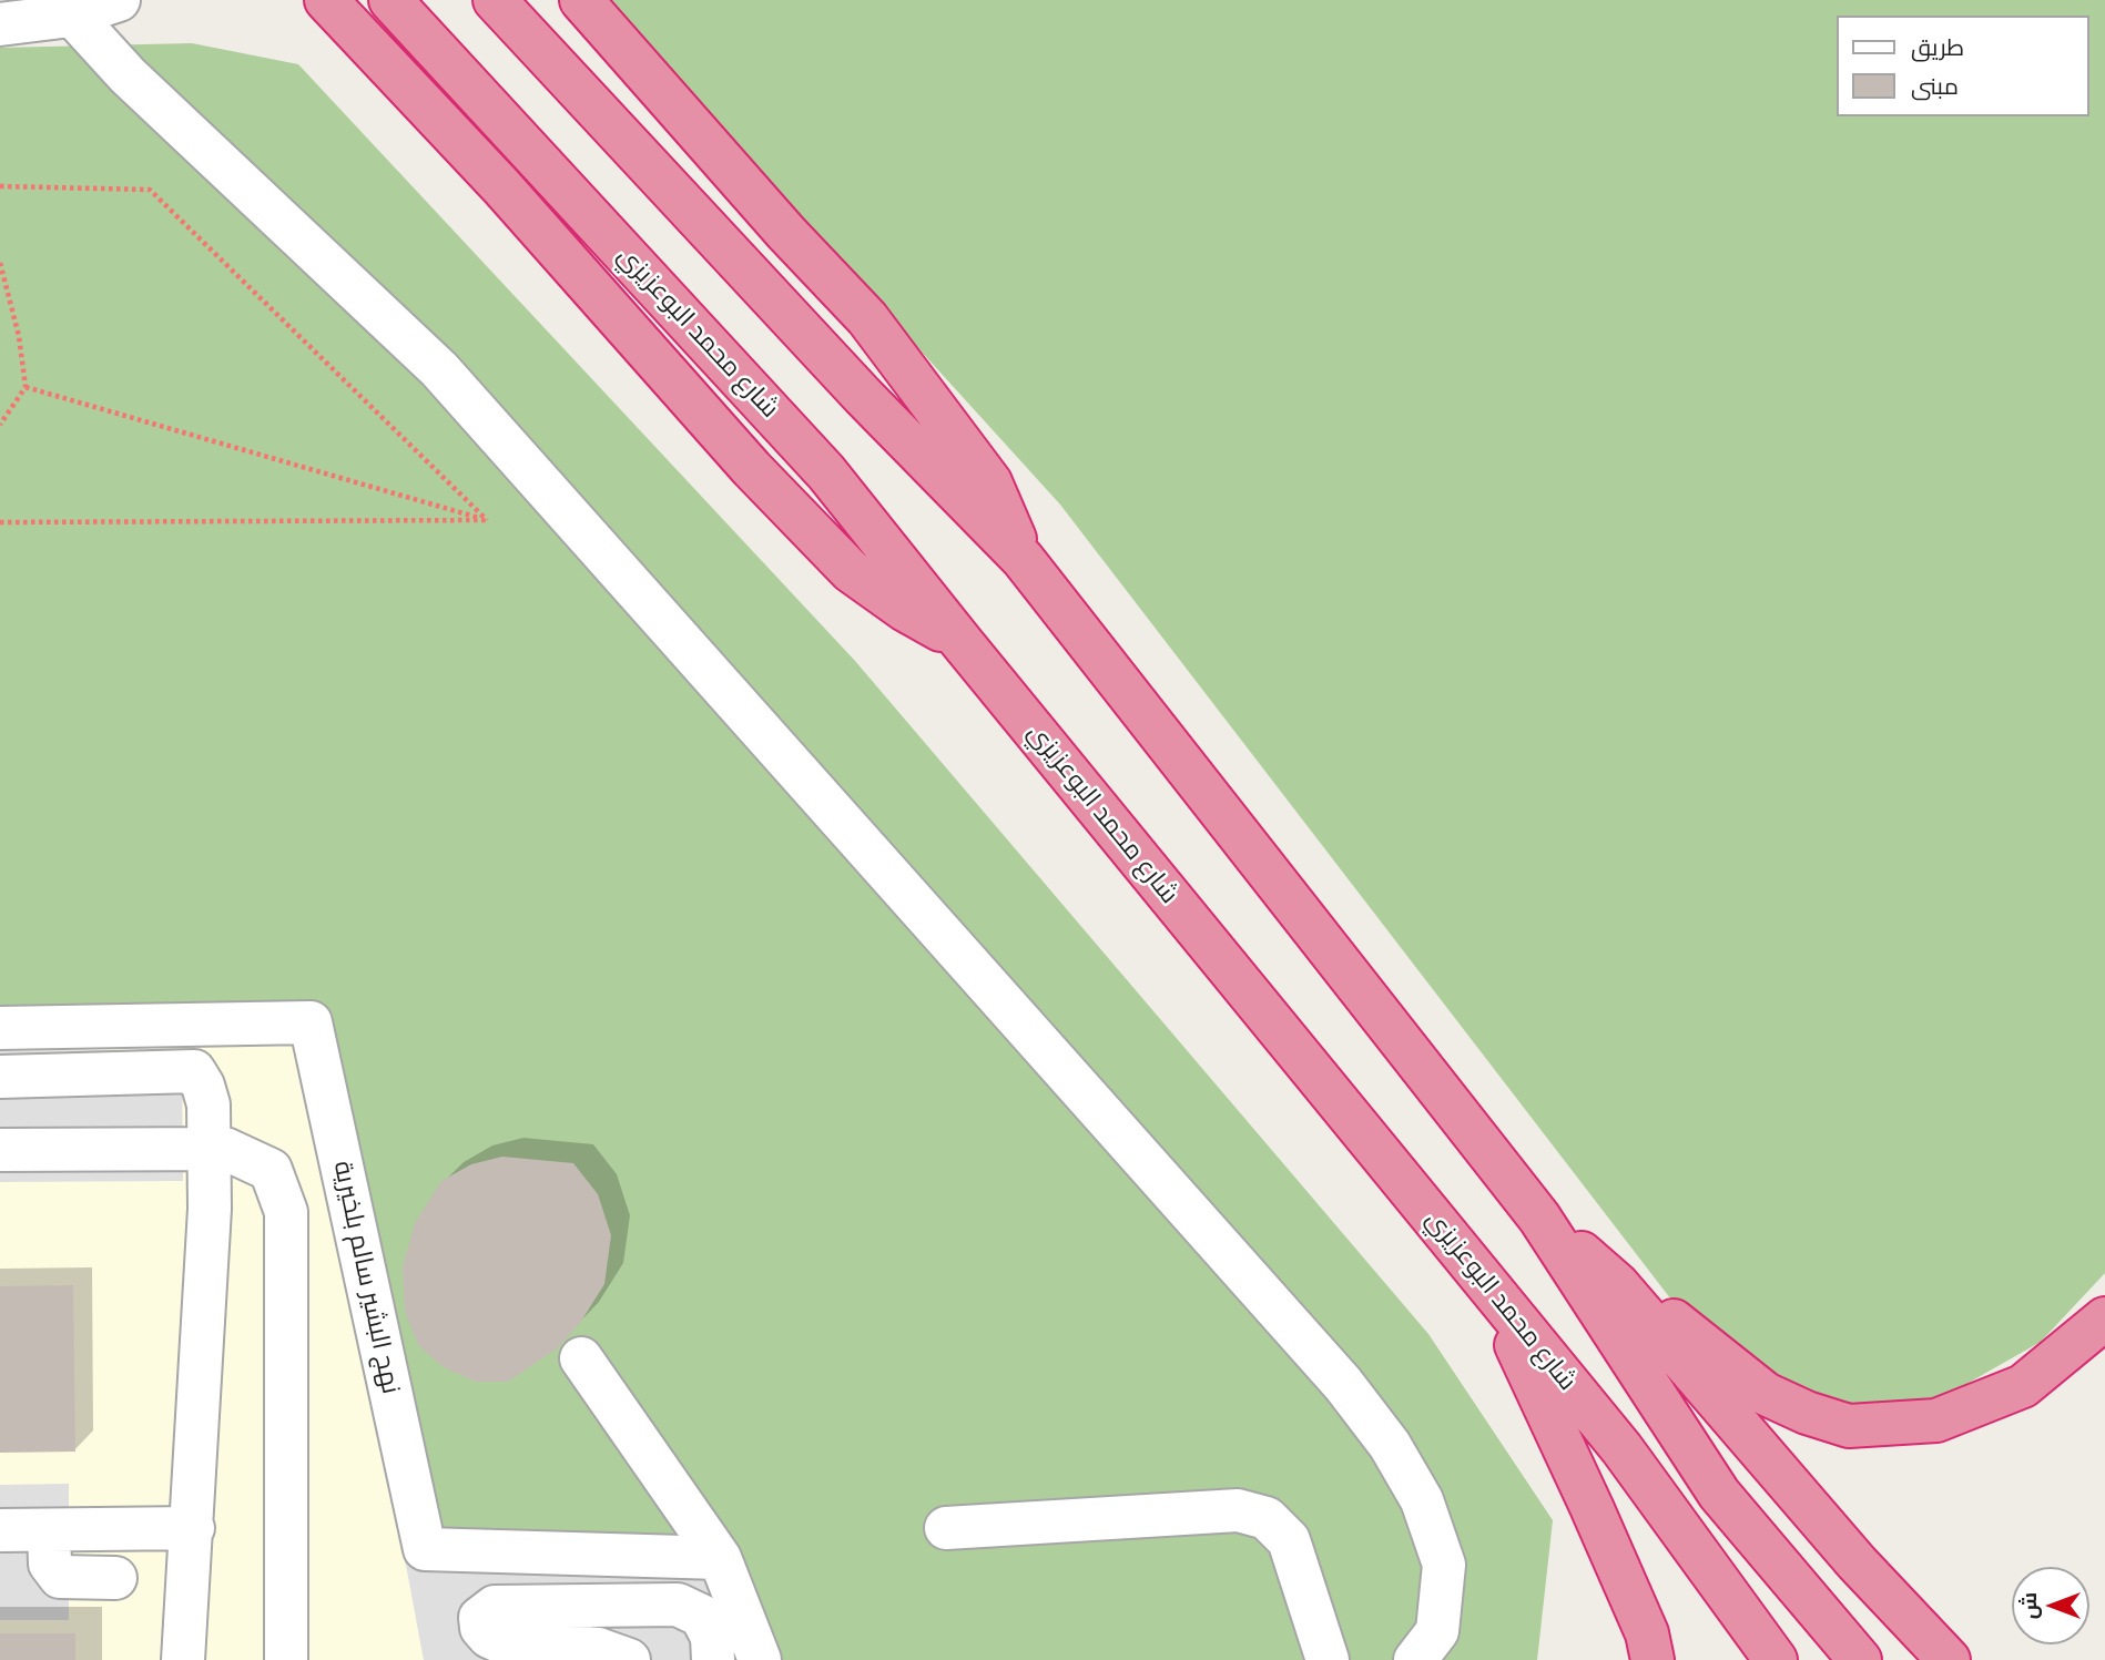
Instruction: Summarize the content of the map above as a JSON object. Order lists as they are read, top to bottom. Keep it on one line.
{"streets":{"highway":["شارع محمد البوعزيزي"],"street":["نهج البشير سالم بلخيرية"]},"legend":["طريق","مبنى"],"north":"left"}
